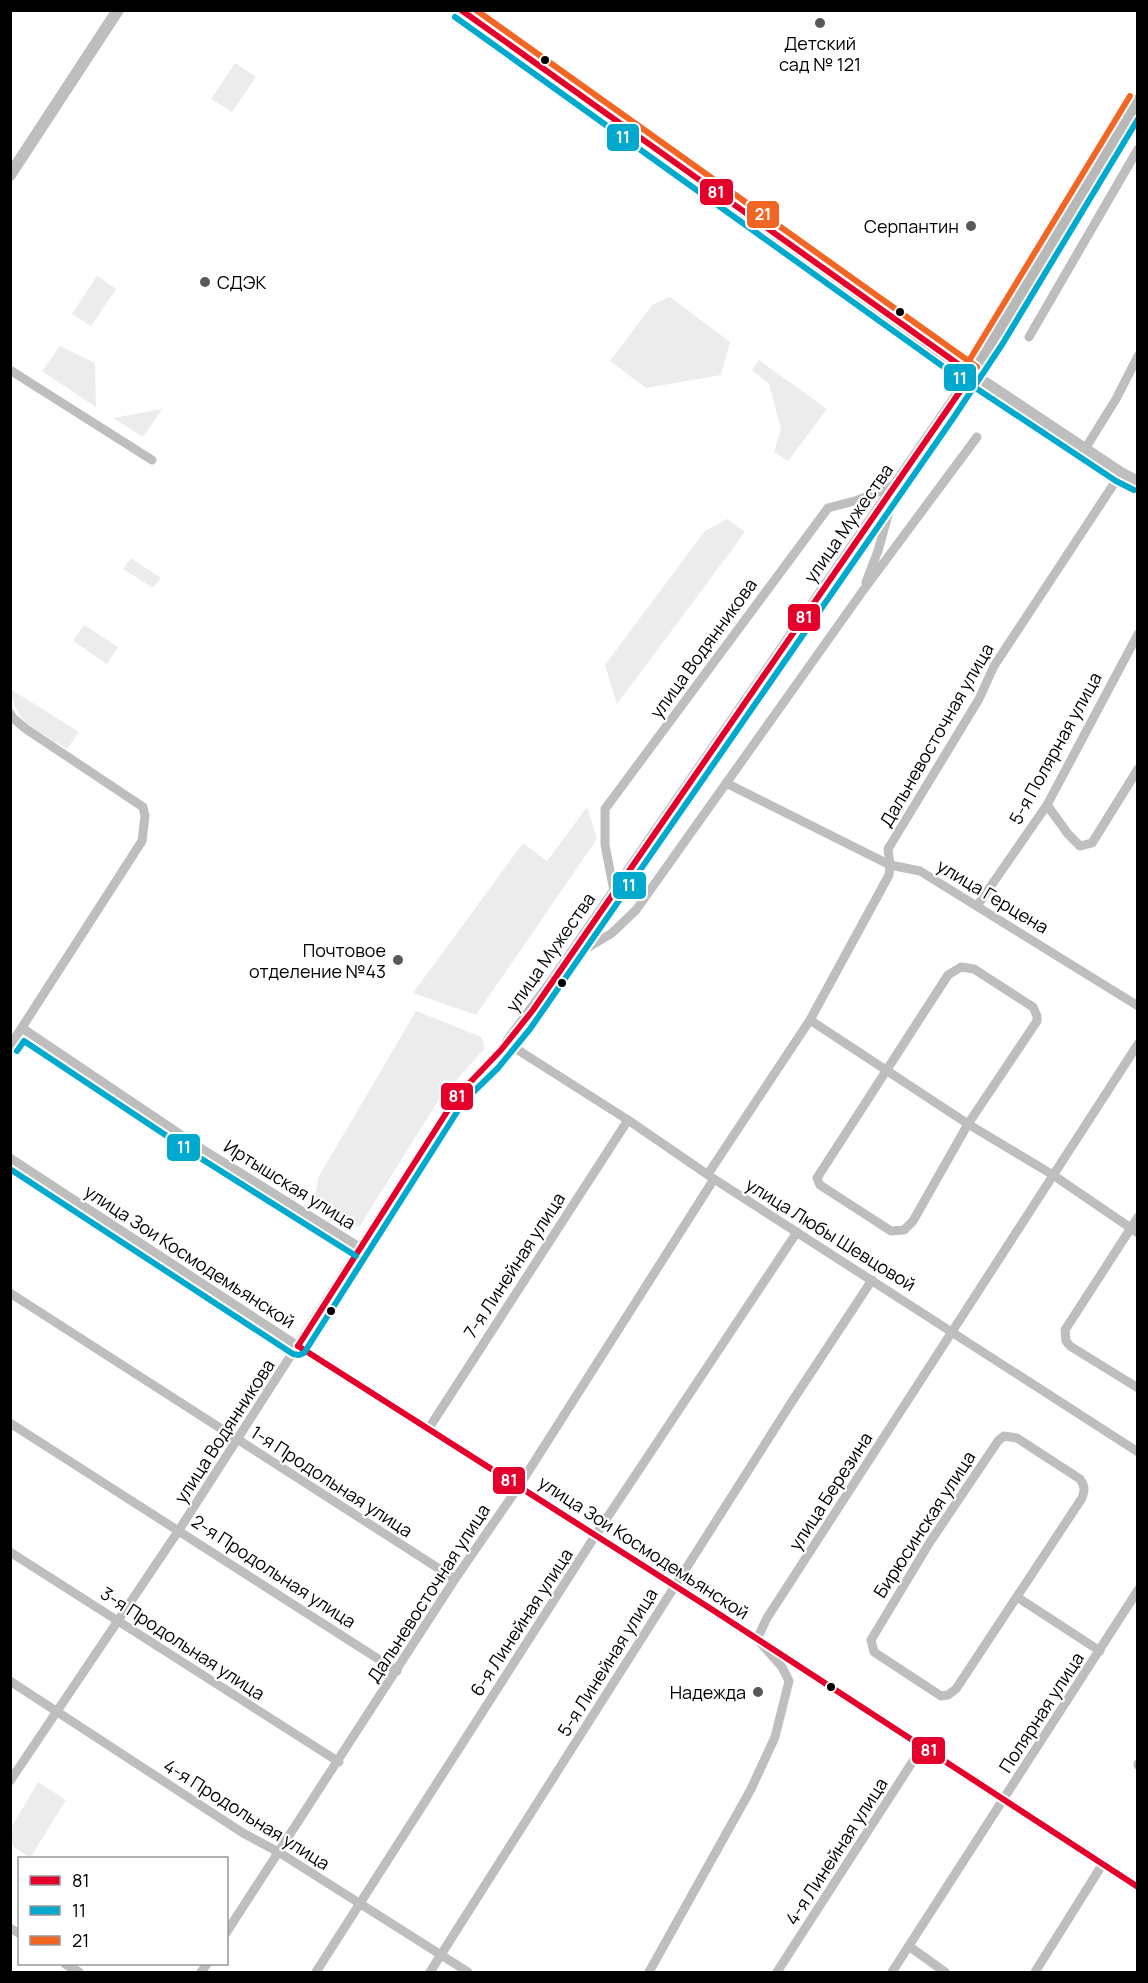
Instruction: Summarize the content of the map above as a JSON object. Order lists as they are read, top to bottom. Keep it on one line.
{"streets":{"main road":["улица Мужества"],"street":["улица Водянникова","Дальневосточная улица","5-я Полярная улица","улица Герцена","Иртышская улица","улица Любы Шевцовой","улица Зои Космодемьянской","7-я Линейная улица","1-я Продольная улица","улица Березина","Бирюсинская улица","2-я Продольная улица","6-я Линейная улица","3-я Продольная улица","5-я Линейная улица","Полярная улица","4-я Продольная улица","4-я Линейная улица"]},"crossings":[["улица Мужества","улица Водянникова"],["улица Мужества","улица Любы Шевцовой"],["улица Водянникова","Иртышская улица"],["улица Водянникова","улица Любы Шевцовой"],["улица Водянникова","улица Зои Космодемьянской"],["улица Водянникова","1-я Продольная улица"],["улица Водянникова","2-я Продольная улица"],["улица Водянникова","3-я Продольная улица"],["улица Водянникова","4-я Продольная улица"],["Дальневосточная улица","улица Герцена"],["Дальневосточная улица","улица Любы Шевцовой"],["Дальневосточная улица","улица Зои Космодемьянской"],["Дальневосточная улица","1-я Продольная улица"],["Дальневосточная улица","2-я Продольная улица"],["Дальневосточная улица","3-я Продольная улица"],["Дальневосточная улица","4-я Продольная улица"],["5-я Полярная улица","улица Герцена"],["улица Любы Шевцовой","7-я Линейная улица"],["улица Любы Шевцовой","улица Березина"],["улица Любы Шевцовой","6-я Линейная улица"],["улица Любы Шевцовой","5-я Линейная улица"],["улица Зои Космодемьянской","7-я Линейная улица"],["улица Зои Космодемьянской","улица Березина"],["улица Зои Космодемьянской","6-я Линейная улица"],["улица Зои Космодемьянской","5-я Линейная улица"],["улица Зои Космодемьянской","Полярная улица"],["улица Зои Космодемьянской","4-я Линейная улица"],["6-я Линейная улица","4-я Продольная улица"],["5-я Линейная улица","4-я Продольная улица"]],"places":["Детский сад № 121","Серпантин","СДЭК","Почтовое отделение №43","Надежда"],"lines":["transit line 81","transit line 21","transit line 11"],"legend":["81","11","21"]}
